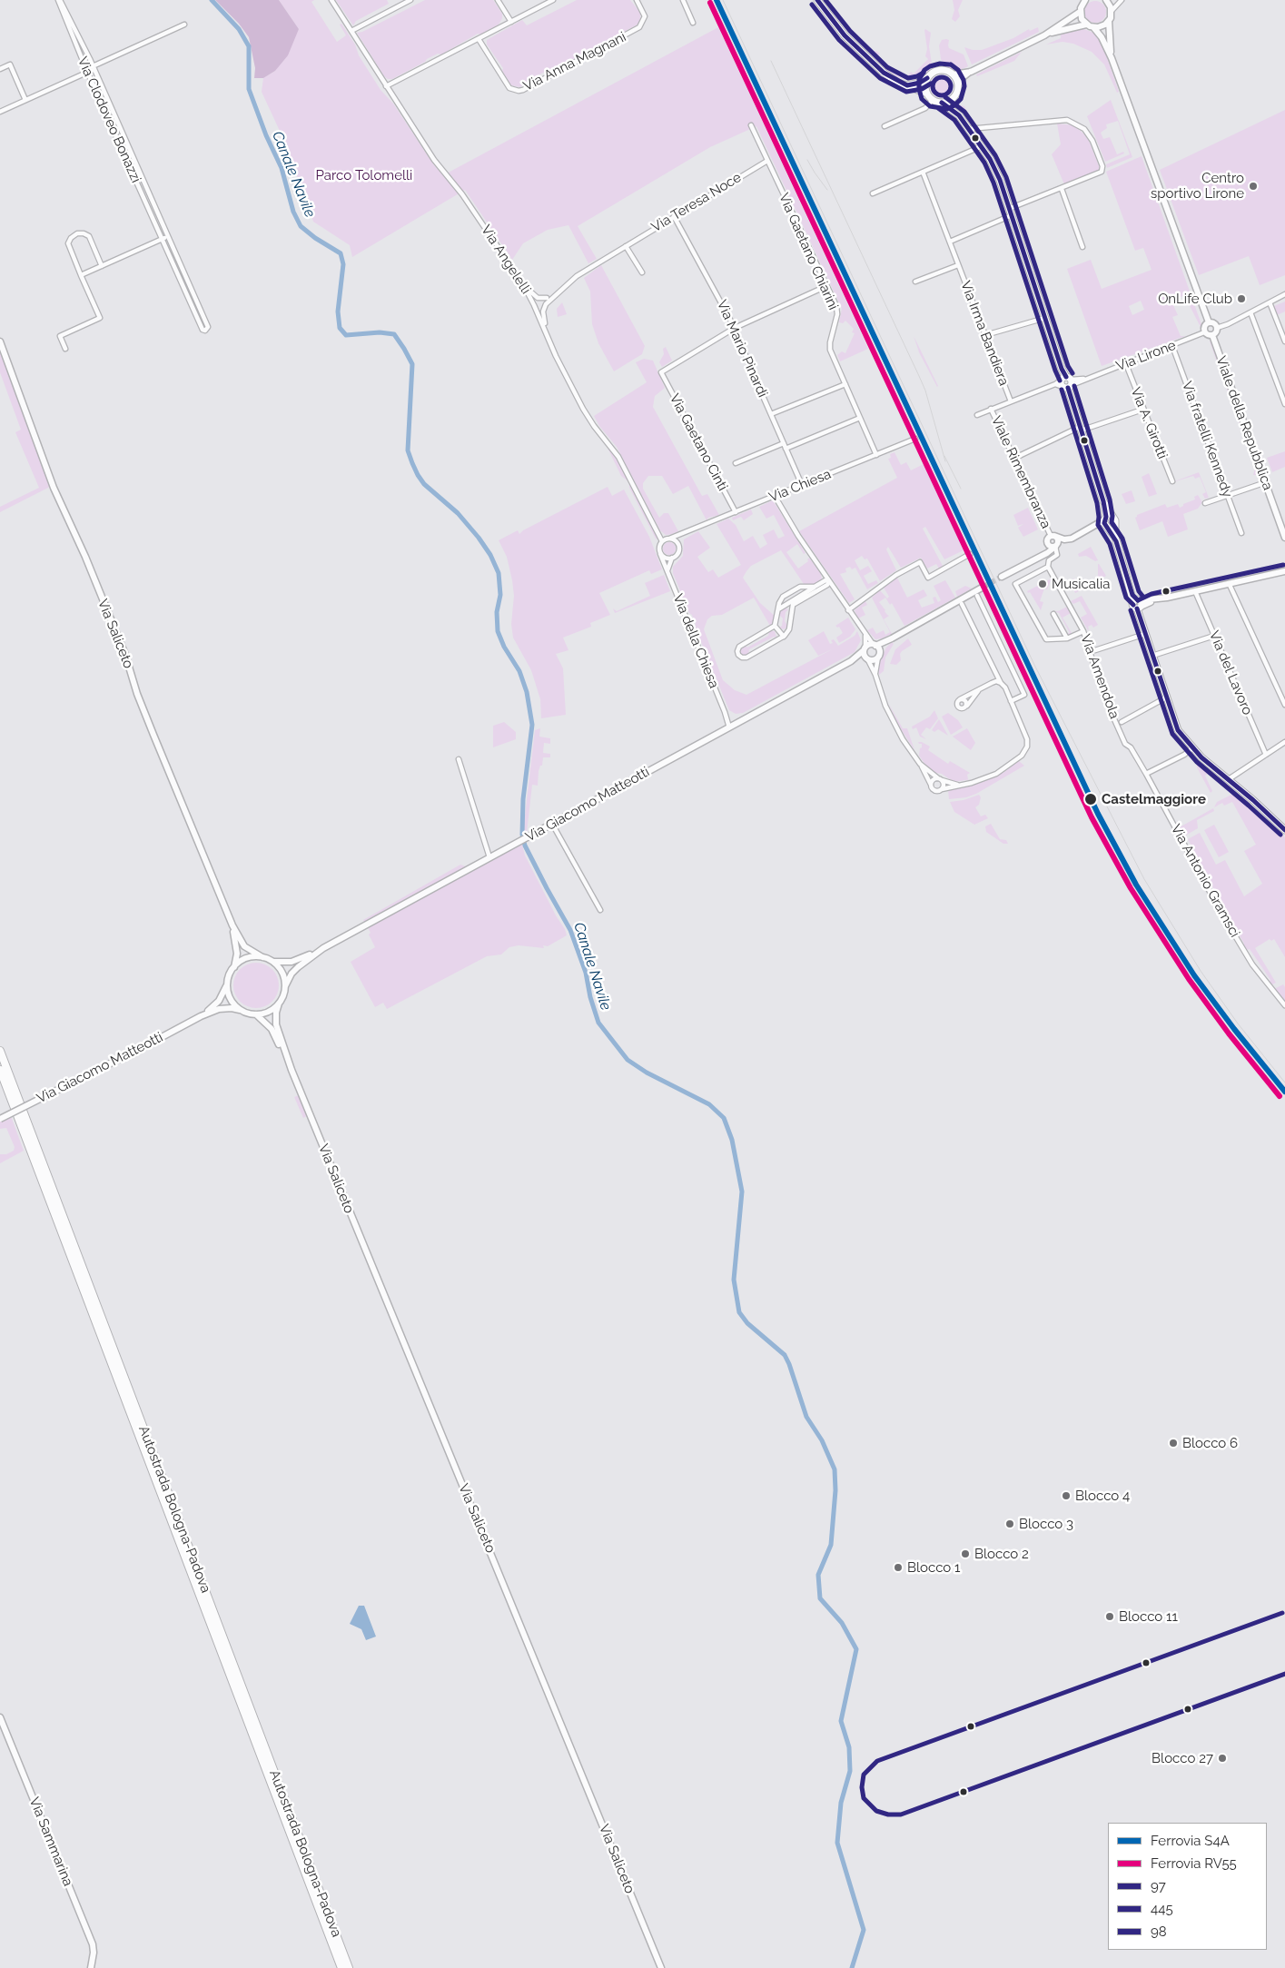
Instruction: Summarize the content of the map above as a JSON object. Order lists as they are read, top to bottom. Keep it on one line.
{"streets":{"highway":["Autostrada Bologna-Padova"],"street":["Via Anna Magnani","Via Clodoveo Bonazzi","Via Teresa Noce","Via Gaetano Chiarini","Via Angelelli","Via Irma Bandiera","Via Mario Pinardi","Via Lirone","Via A. Girotti","Viale della Repubblica","Via fratelli Kennedy","Via Gaetano Cinti","Viale Rimembranza","Via Chiesa","Via Saliceto","Via della Chiesa","Via del Lavoro","Via Amendola","Via Giacomo Matteotti","Via Antonio Gramsci","Via Sammarina"]},"crossings":[["Via Teresa Noce","Via Gaetano Chiarini"],["Via Teresa Noce","Via Angelelli"],["Via Teresa Noce","Via Mario Pinardi"],["Via Gaetano Chiarini","Via Chiesa"],["Via Angelelli","Via Chiesa"],["Via Angelelli","Via della Chiesa"],["Via Mario Pinardi","Via Gaetano Cinti"],["Via Mario Pinardi","Via Chiesa"],["Via Lirone","Via A. Girotti"],["Via Lirone","Viale della Repubblica"],["Via Lirone","Via fratelli Kennedy"],["Via Gaetano Cinti","Via Chiesa"],["Via Chiesa","Via della Chiesa"],["Via Saliceto","Via Giacomo Matteotti"],["Via della Chiesa","Via Giacomo Matteotti"],["Via Amendola","Via Antonio Gramsci"]],"water":["Canale Navile"],"parks":["Parco Tolomelli"],"places":["Centro sportivo Lirone","OnLife Club","Musicalia","Castelmaggiore","Blocco 6","Blocco 4","Blocco 3","Blocco 2","Blocco 1","Blocco 11","Blocco 27"],"lines":["rail line S4A","transit line 97","transit line 98","rail line RV55","transit line 445"],"legend":["Ferrovia S4A","Ferrovia RV55","97","445","98"]}
